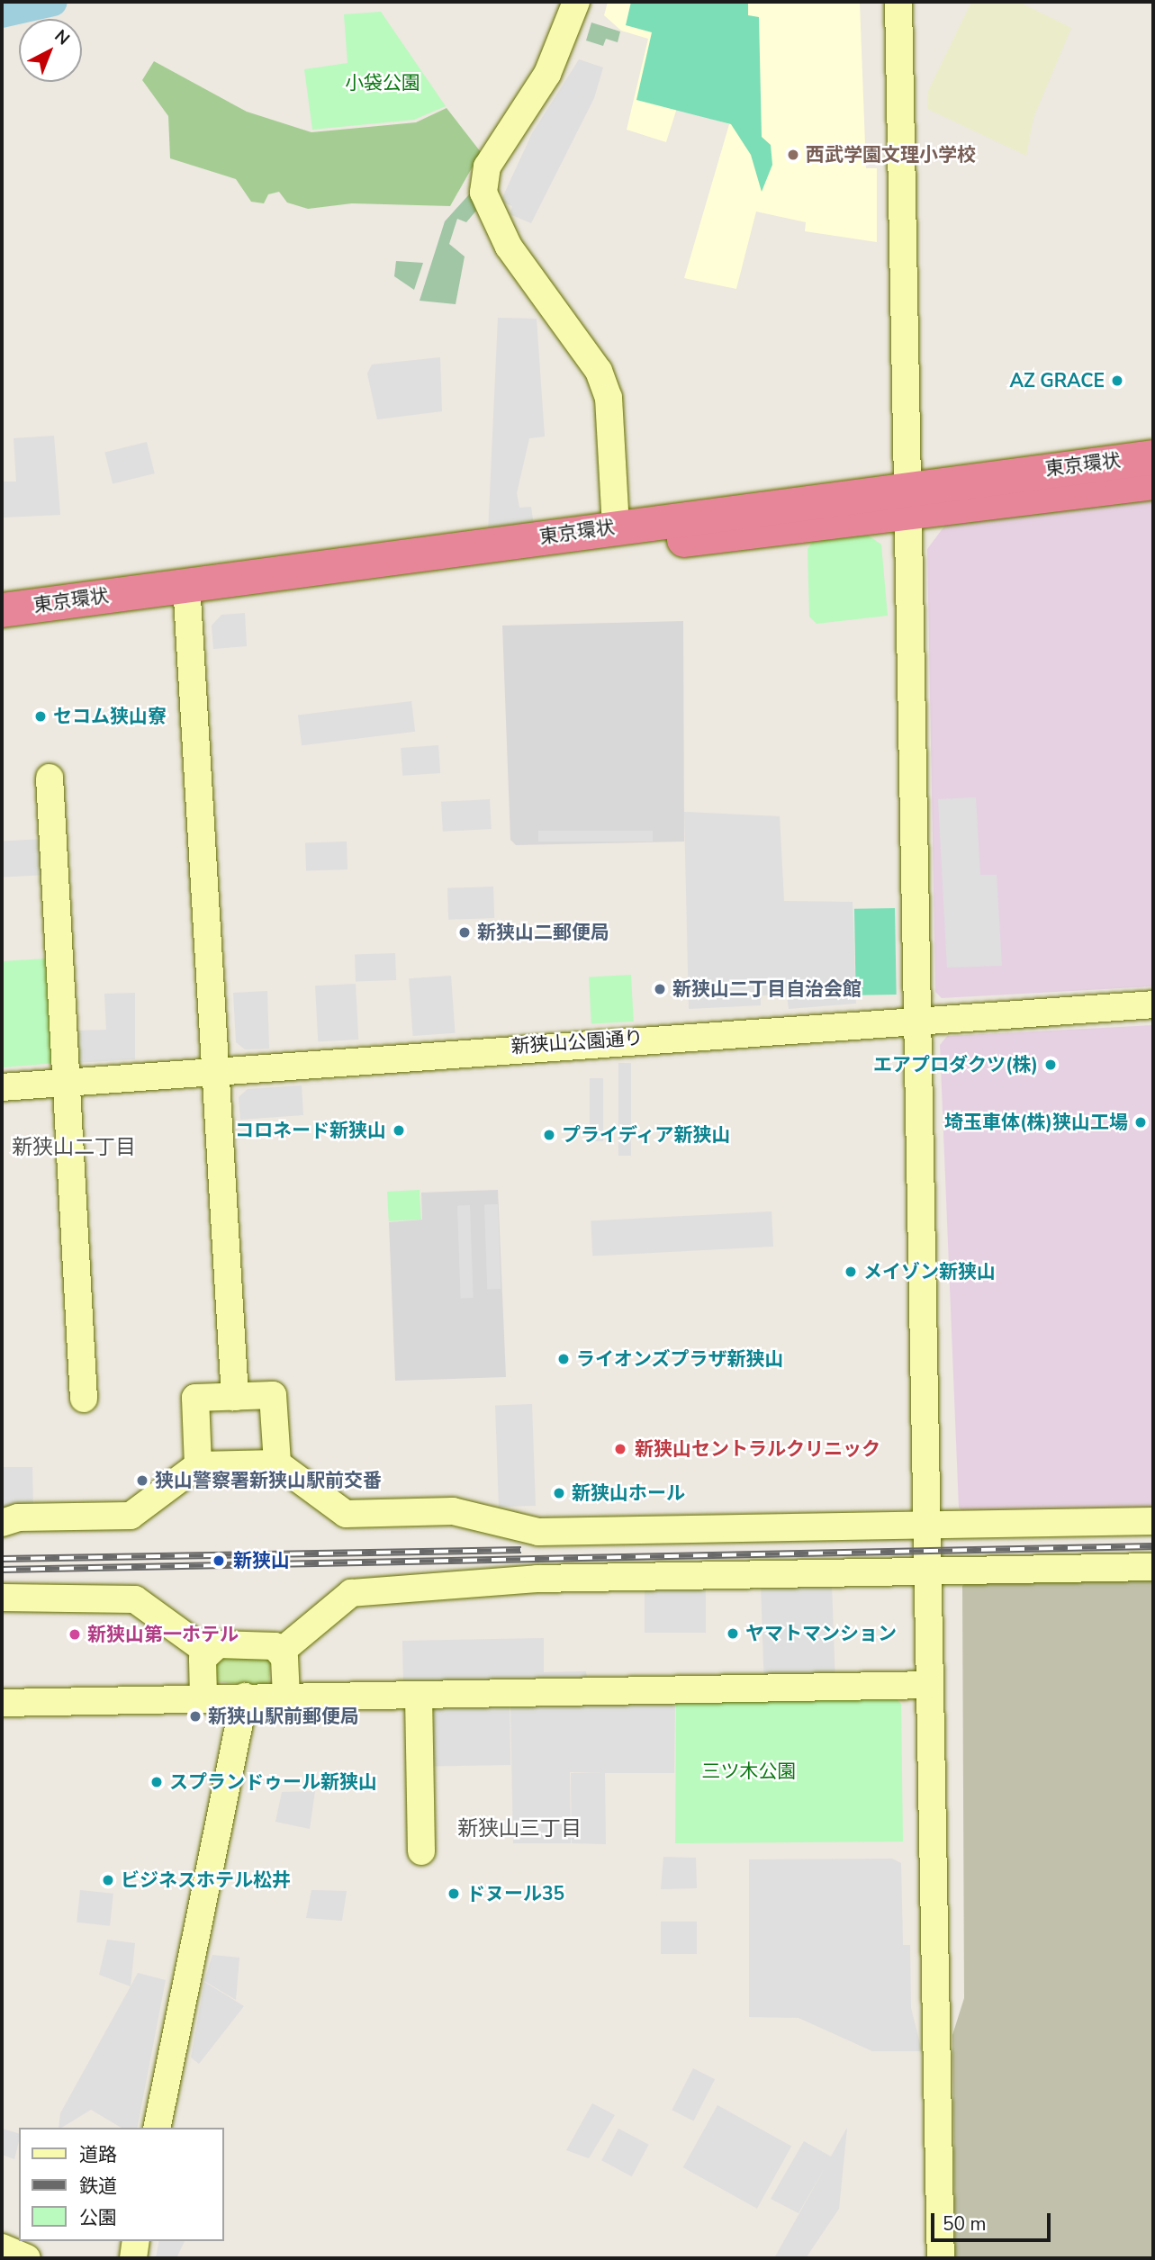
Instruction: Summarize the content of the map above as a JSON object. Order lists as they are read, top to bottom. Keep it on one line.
{"streets":{"highway":["東京環状"],"street":["新狭山公園通り"]},"districts":["新狭山二丁目","新狭山三丁目"],"parks":["小袋公園","三ツ木公園"],"places":["西武学園文理小学校","AZ GRACE","セコム狭山寮","新狭山二郵便局","新狭山二丁目自治会館","エアプロダクツ(株)","埼玉車体(株)狭山工場","コロネード新狭山","プライディア新狭山","メイゾン新狭山","ライオンズプラザ新狭山","新狭山セントラルクリニック","狭山警察署新狭山駅前交番","新狭山ホール","新狭山","ヤマトマンション","新狭山第一ホテル","新狭山駅前郵便局","スプランドゥール新狭山","ビジネスホテル松井","ドヌール35"],"legend":["道路","鉄道","公園"],"scale_bar":"50 m","north":"top right"}
